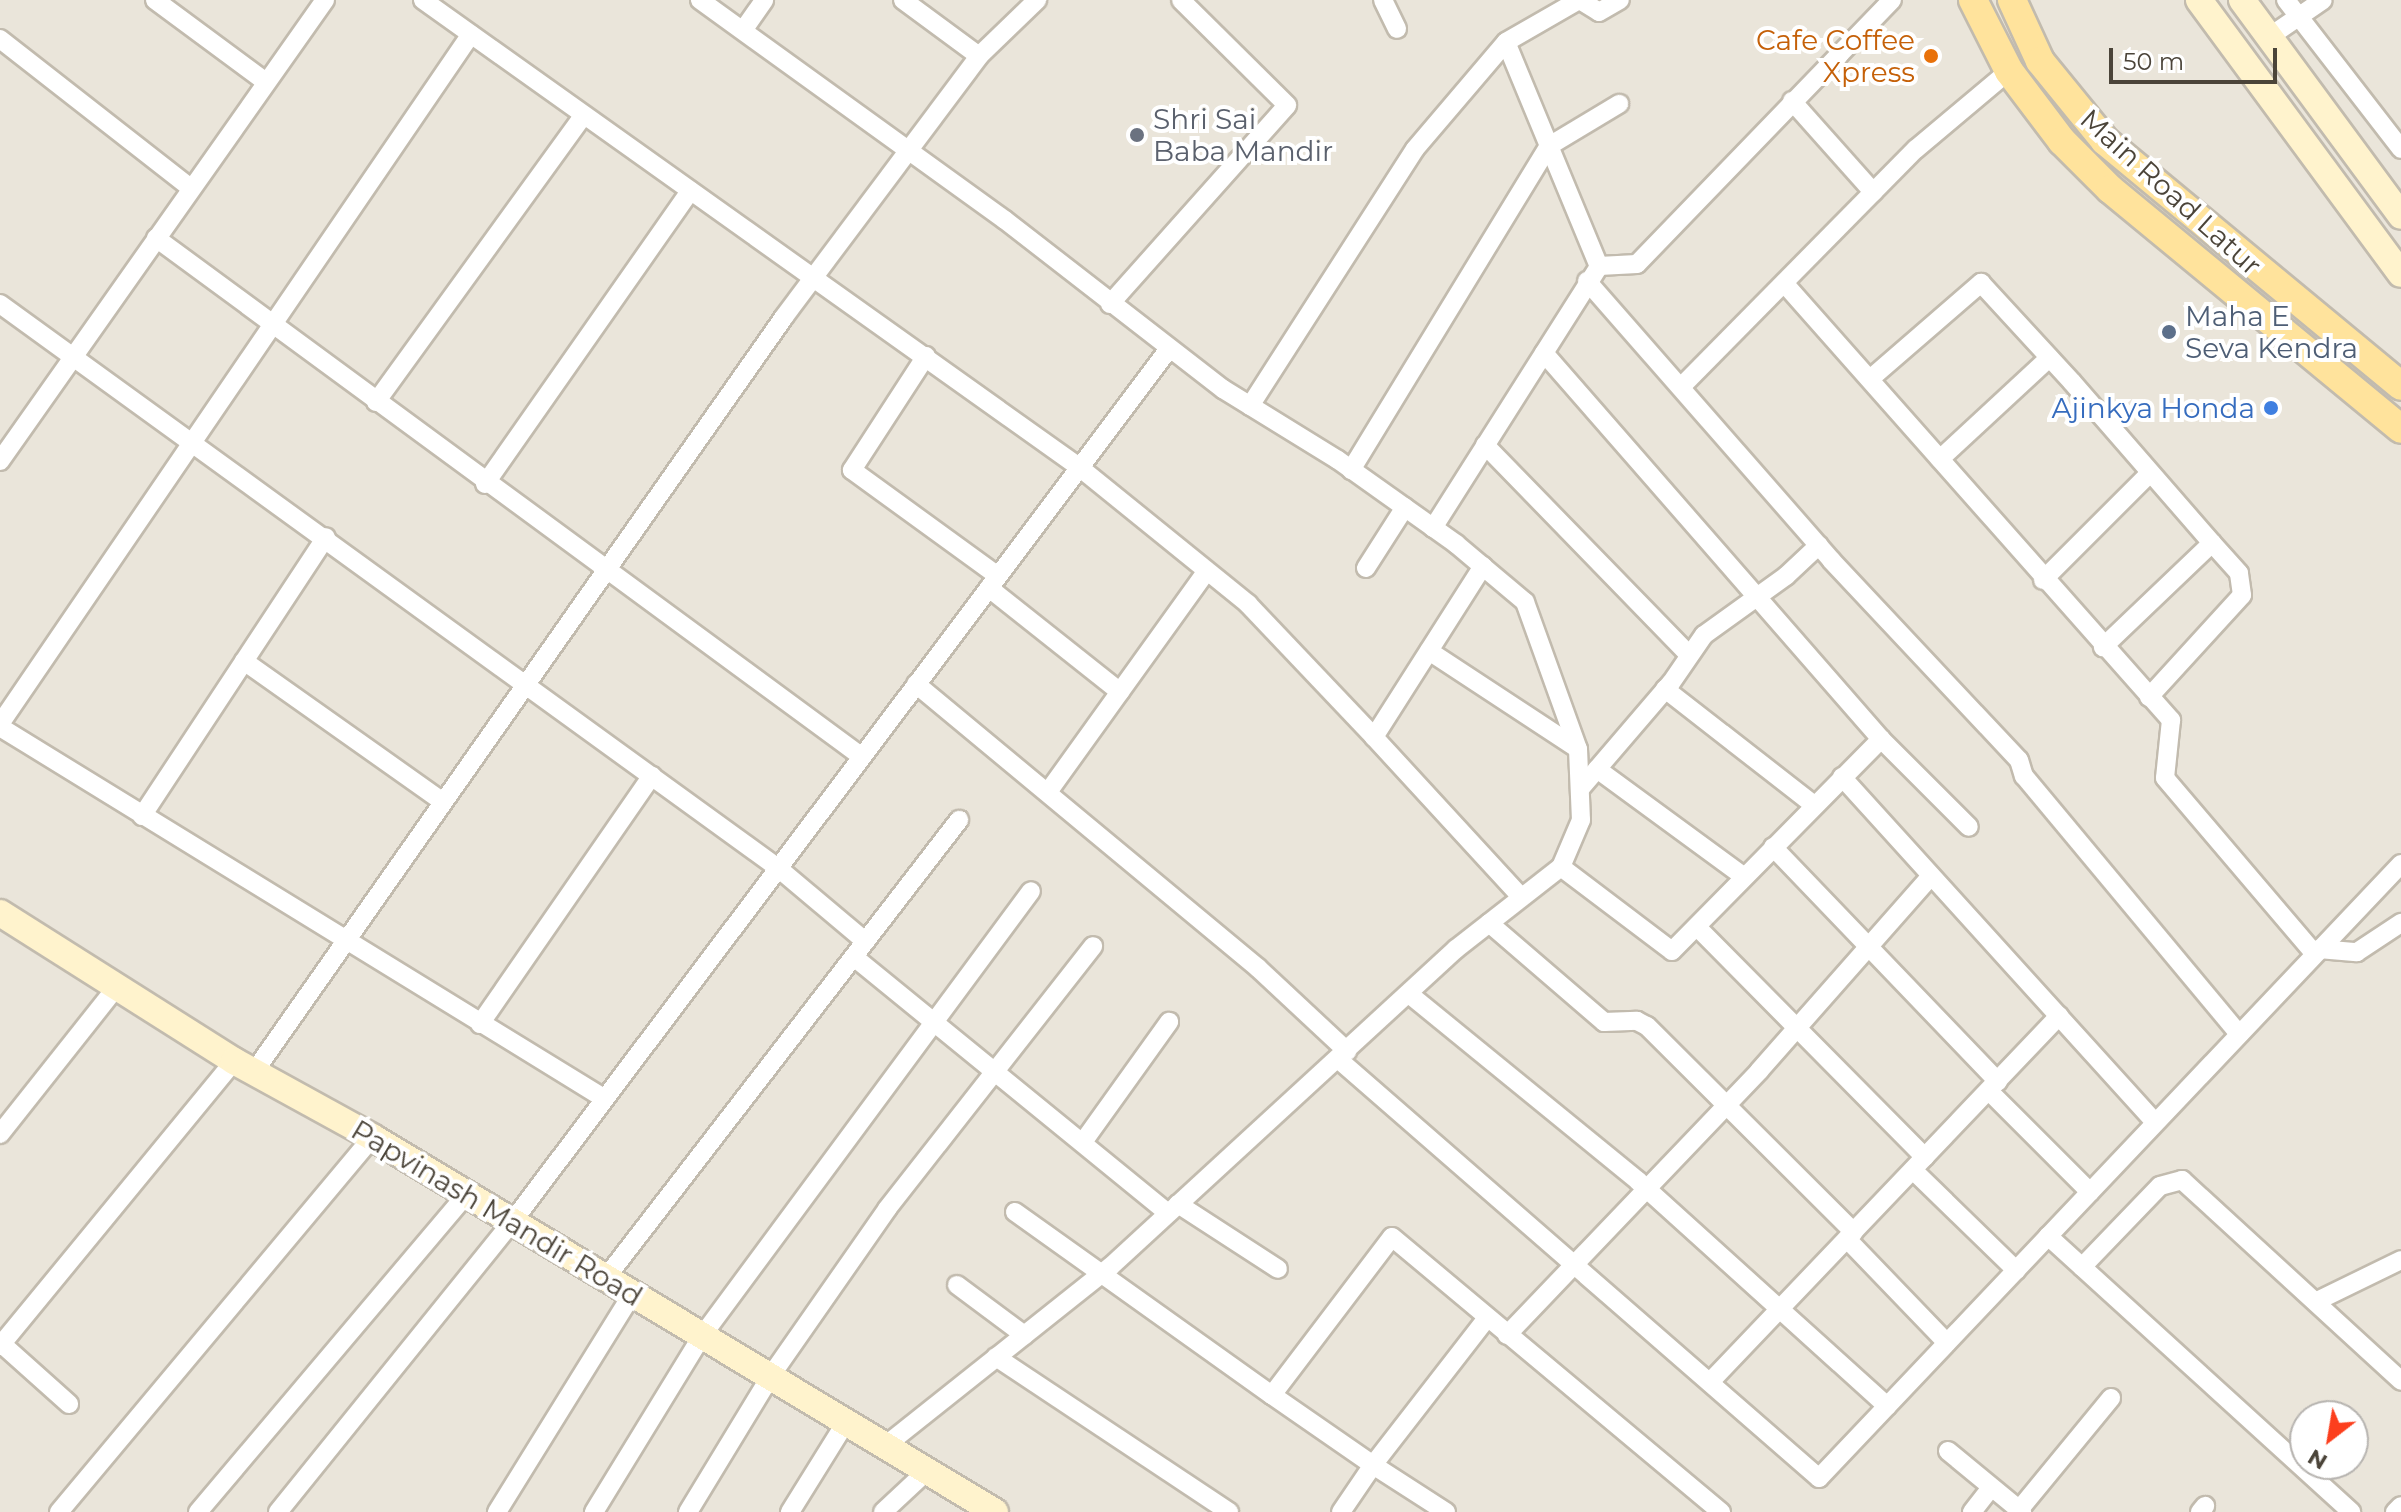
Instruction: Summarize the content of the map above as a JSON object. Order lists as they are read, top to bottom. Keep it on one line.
{"streets":{"main road":["Main Road Latur"],"street":["Papvinash Mandir Road"]},"places":["Cafe Coffee Xpress","Shri Sai Baba Mandir","Maha E Seva Kendra","Ajinkya Honda"],"scale_bar":"50 m","north":"bottom left"}
